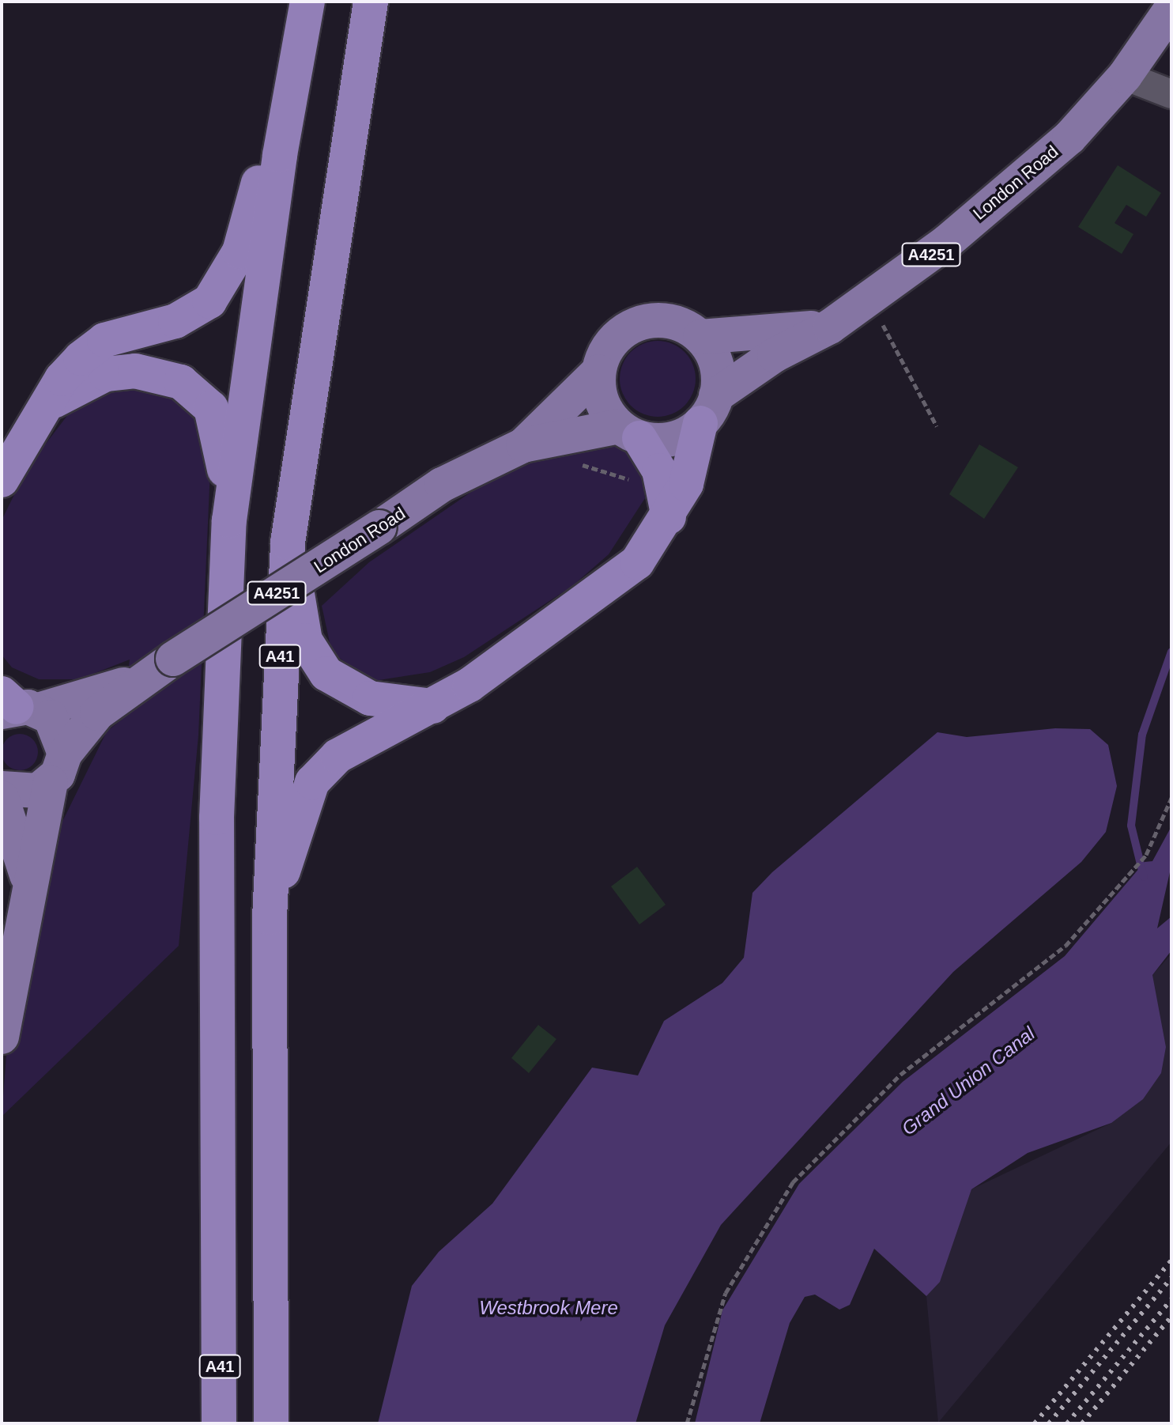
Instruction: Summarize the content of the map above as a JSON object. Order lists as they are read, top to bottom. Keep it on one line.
{"streets":{"highway":["A41"],"main road":["London Road","A4251"]},"water":["Grand Union Canal","Westbrook Mere"]}
